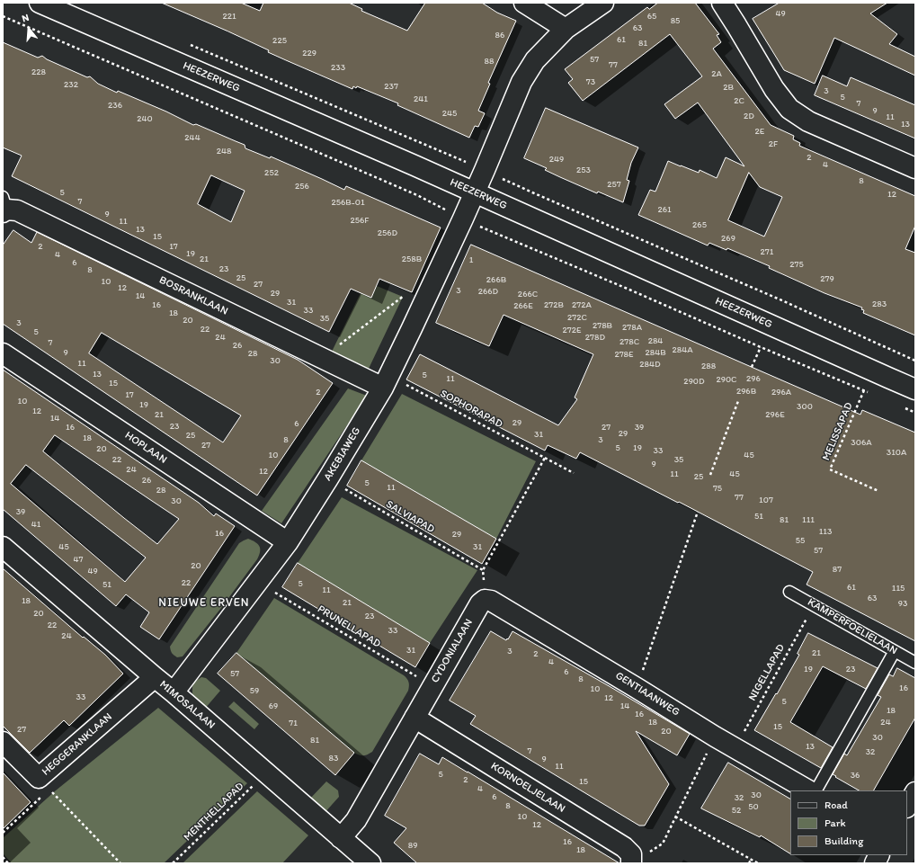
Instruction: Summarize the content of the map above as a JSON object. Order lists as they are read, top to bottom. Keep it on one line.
{"streets":{"street":["HEEZERWEG","BOSRANKLAAN","HOPLAAN","AKEBIAWEG","CYDONIALAAN","GENTIAANWEG","MIMOSALAAN","HEGGERANKLAAN","KORNOELJELAAN"],"lane":["KAMPERFOELIELAAN"],"path":["SOPHORAPAD","MELISSAPAD","SALVIAPAD","PRUNELLAPAD","NIGELLAPAD","MENTHELLAPAD"]},"crossings":[["HEEZERWEG","AKEBIAWEG"],["BOSRANKLAAN","SOPHORAPAD"],["BOSRANKLAAN","AKEBIAWEG"],["SOPHORAPAD","AKEBIAWEG"],["HOPLAAN","AKEBIAWEG"],["AKEBIAWEG","SALVIAPAD"],["AKEBIAWEG","PRUNELLAPAD"],["AKEBIAWEG","MIMOSALAAN"],["PRUNELLAPAD","CYDONIALAAN"],["KAMPERFOELIELAAN","NIGELLAPAD"],["CYDONIALAAN","GENTIAANWEG"],["CYDONIALAAN","MIMOSALAAN"],["CYDONIALAAN","KORNOELJELAAN"],["NIGELLAPAD","GENTIAANWEG"],["MIMOSALAAN","HEGGERANKLAAN"],["MIMOSALAAN","MENTHELLAPAD"]],"districts":["NIEUWE ERVEN"],"house_numbers":["49","221","65","85","63","86","61","225","81","229","57","88","77","233","228","2A","73","232","237","2B","3","5","241","2C","7","236","9","245","2D","11","240","13","2E","244","2F","248","2","249","4","253","252","8","257","256","5","12","7","256B-01","261","9","256F","11","265","13","256D","15","269","2","17","271","19","4","21","258B","1","6","275","23","8","25","279","266B","10","27","12","3","266D","29","266C","14","31","283","16","272B","272A","266E","33","18","272C","35","20","3","278B","278A","22","272E","5","24","278D","284","278C","7","26","284A","9","284B","28","278E","30","11","284D","288","13","5","11","296","290C","290D","15","296B","2","296A","17","10","19","300","12","21","296E","14","29","6","23","16","27","39","29","31","25","18","8","3","306A","27","5","19","20","33","310A","10","45","22","35","9","24","12","11","45","25","26","5","11","75","28","77","107","30","39","51","81","111","41","113","16","29","55","45","31","57","47","20","87","49","22","5","51","61","115","11","63","18","21","93","20","23","22","33","24","31","3","21","2","4","19","23","6","57","8","16","10","59","33","12","5","69","14","18","16","18","24","71","15","27","20","30","81","13","7","32","83","9","11","5","36","2","15","4","30","6","32","8","50","52","10","12","16","89","18"],"legend":["Road","Park","Building"],"north":"top"}
